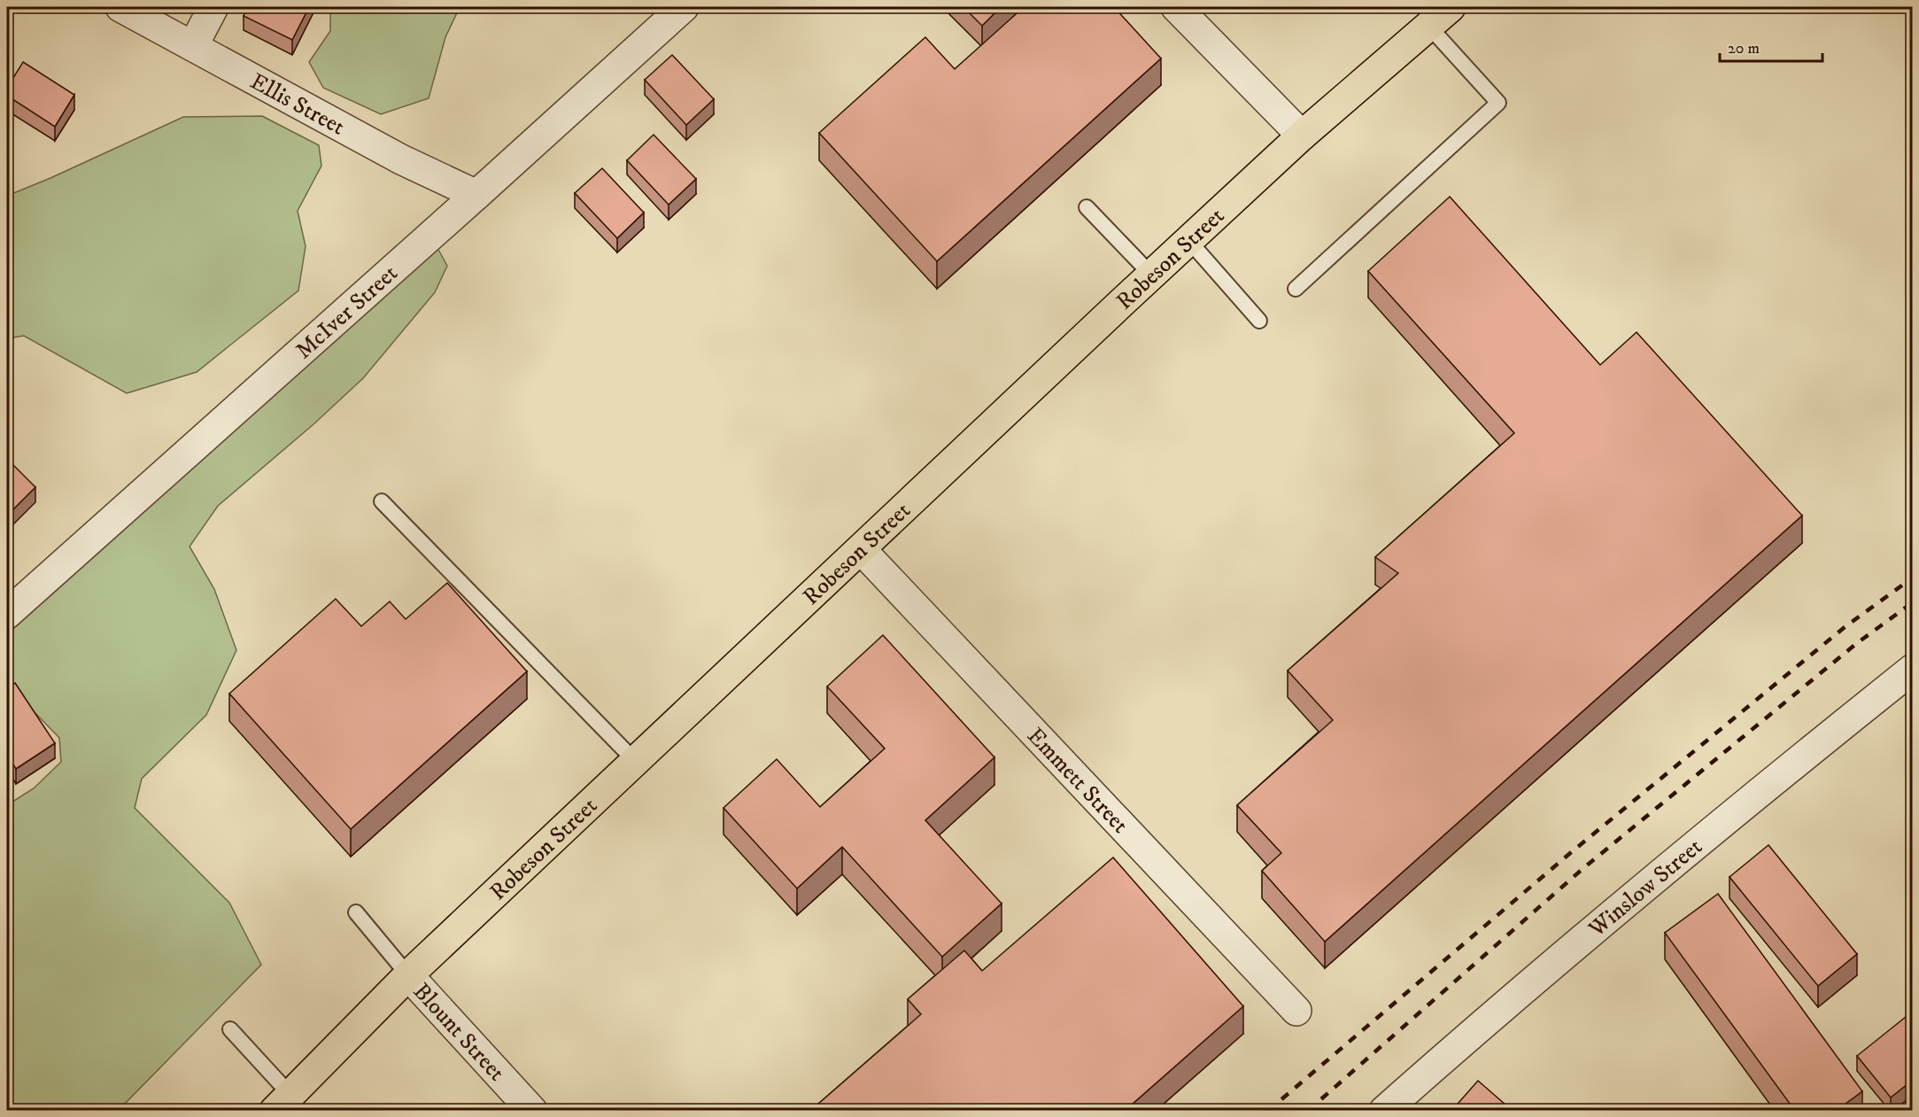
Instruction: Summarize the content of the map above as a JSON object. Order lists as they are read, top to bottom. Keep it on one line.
{"streets":{"main road":["Robeson Street"],"street":["Ellis Street","McIver Street","Emmett Street","Winslow Street","Blount Street"]},"crossings":[["Ellis Street","McIver Street"],["Robeson Street","Emmett Street"],["Robeson Street","Blount Street"]],"scale_bar":"20 m"}
